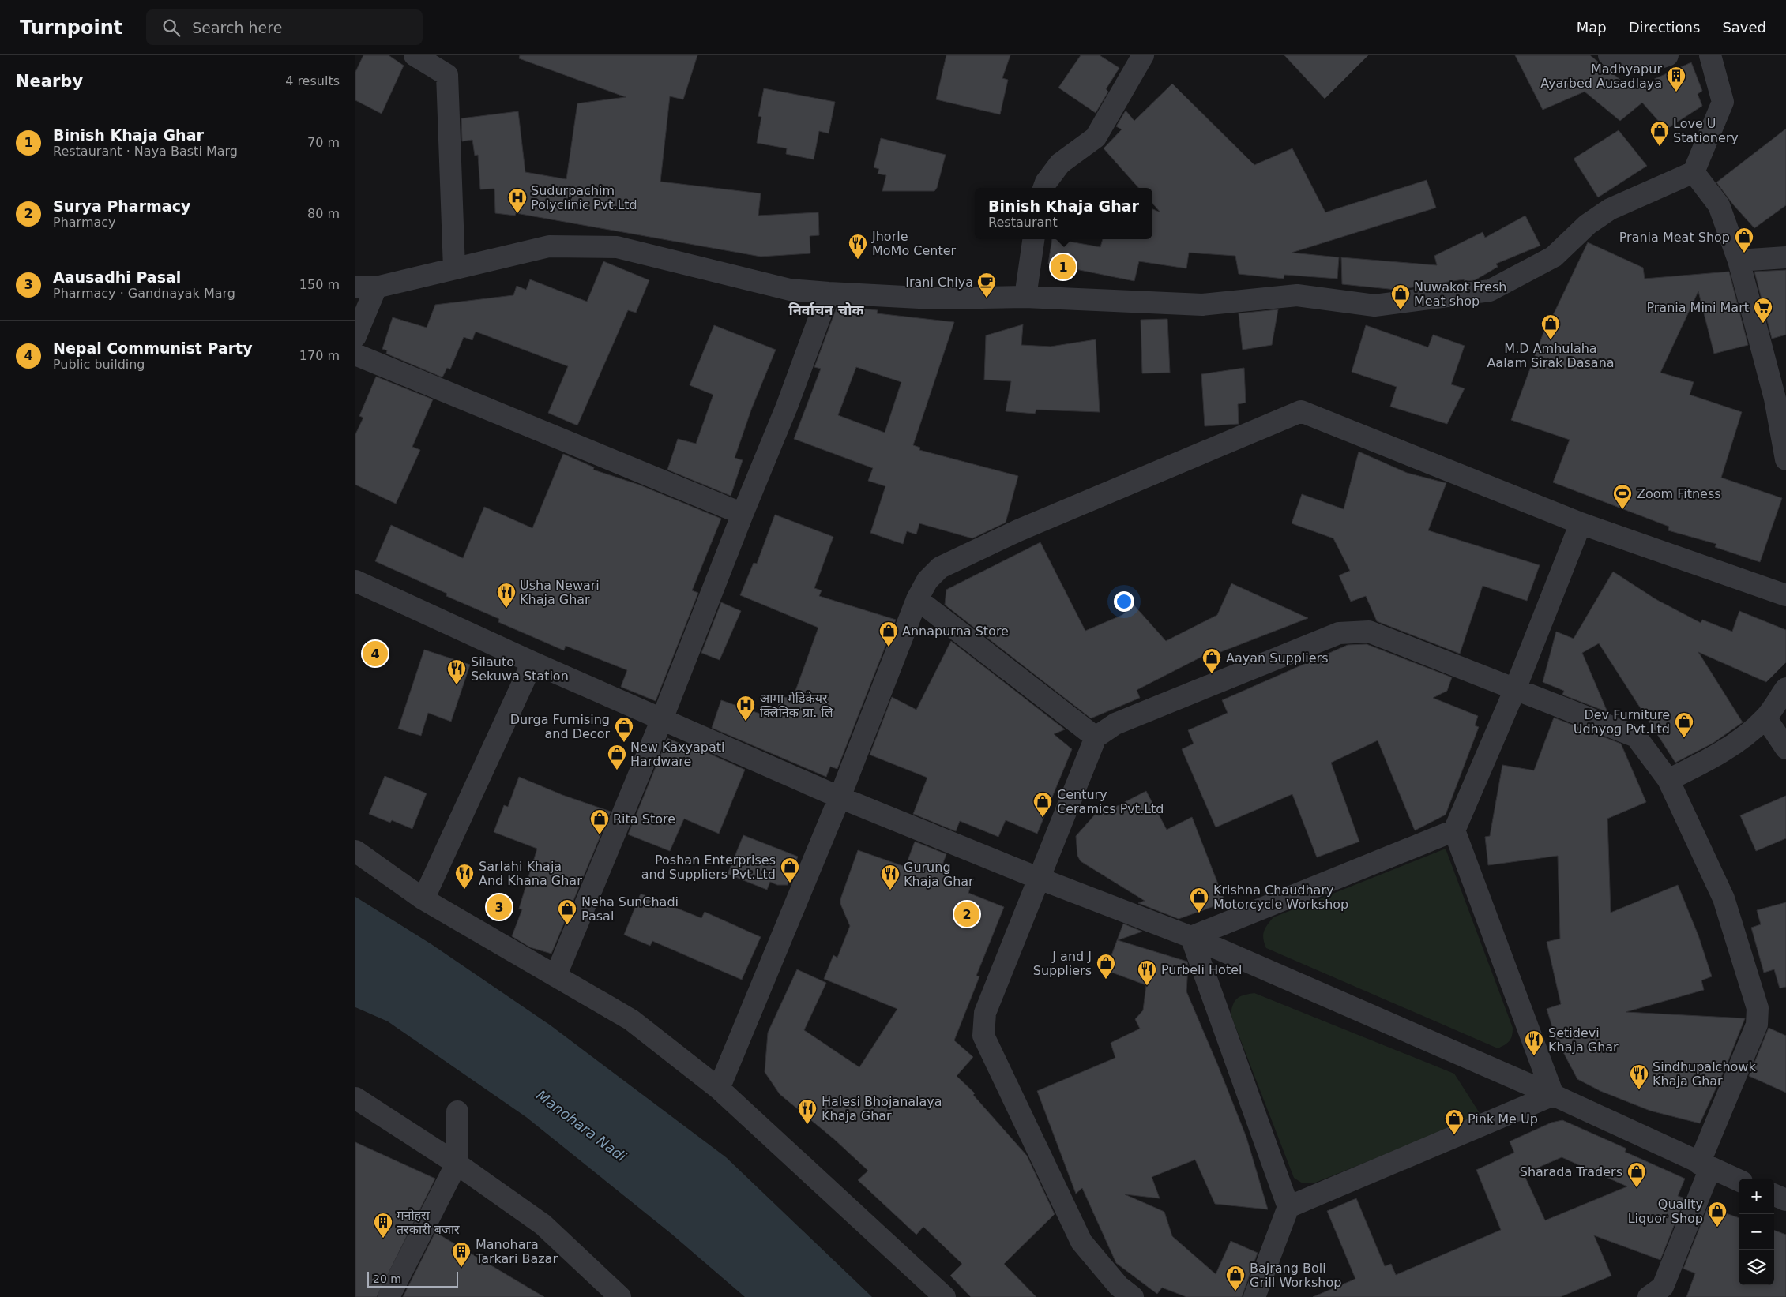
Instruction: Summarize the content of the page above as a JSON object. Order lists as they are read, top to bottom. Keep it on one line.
{"districts":["निर्वाचन चोक"],"water":["Manohara Nadi"],"places":{"building":["Madhyapur Ayarbed Ausadlaya","मनोहरा तरकारी बजार","Manohara Tarkari Bazar"],"shop":["Love U Stationery","Prania Meat Shop","Nuwakot Fresh Meat shop","M.D Amhulaha Aalam Sirak Dasana","Annapurna Store","Aayan Suppliers","Dev Furniture Udhyog Pvt.Ltd","Durga Furnising and Decor","New Kaxyapati Hardware","Century Ceramics Pvt.Ltd","Rita Store","Poshan Enterprises and Suppliers Pvt.Ltd","Krishna Chaudhary Motorcycle Workshop","Neha SunChadi Pasal","J and J Suppliers","Pink Me Up","Sharada Traders","Quality Liquor Shop","Bajrang Boli Grill Workshop"],"hospital":["Sudurpachim Polyclinic Pvt.Ltd","आमा मेडिकेयर क्लिनिक प्रा. लि"],"restaurant":["Jhorle MoMo Center","Usha Newari Khaja Ghar","Silauto Sekuwa Station","Sarlahi Khaja And Khana Ghar","Gurung Khaja Ghar","Purbeli Hotel","Setidevi Khaja Ghar","Sindhupalchowk Khaja Ghar","Halesi Bhojanalaya Khaja Ghar"],"cafe":["Irani Chiya"],"supermarket":["Prania Mini Mart"],"sports":["Zoom Fitness"]},"scale_bar":"20 m","page":{"header":"Turnpoint","search":"Search here","nav":["Map","Directions","Saved"],"heading":["Nearby","4 results"],"list":[{"mark":"1","name":"Binish Khaja Ghar","note":"Restaurant · Naya Basti Marg","value":"70 m"},{"mark":"2","name":"Surya Pharmacy","note":"Pharmacy","value":"80 m"},{"mark":"3","name":"Aausadhi Pasal","note":"Pharmacy · Gandnayak Marg","value":"150 m"},{"mark":"4","name":"Nepal Communist Party","note":"Public building","value":"170 m"}],"popup":["Binish Khaja Ghar","Restaurant"],"pins":["1","4","3","2"],"map_buttons":["+","−"],"scale":"20 m"}}
